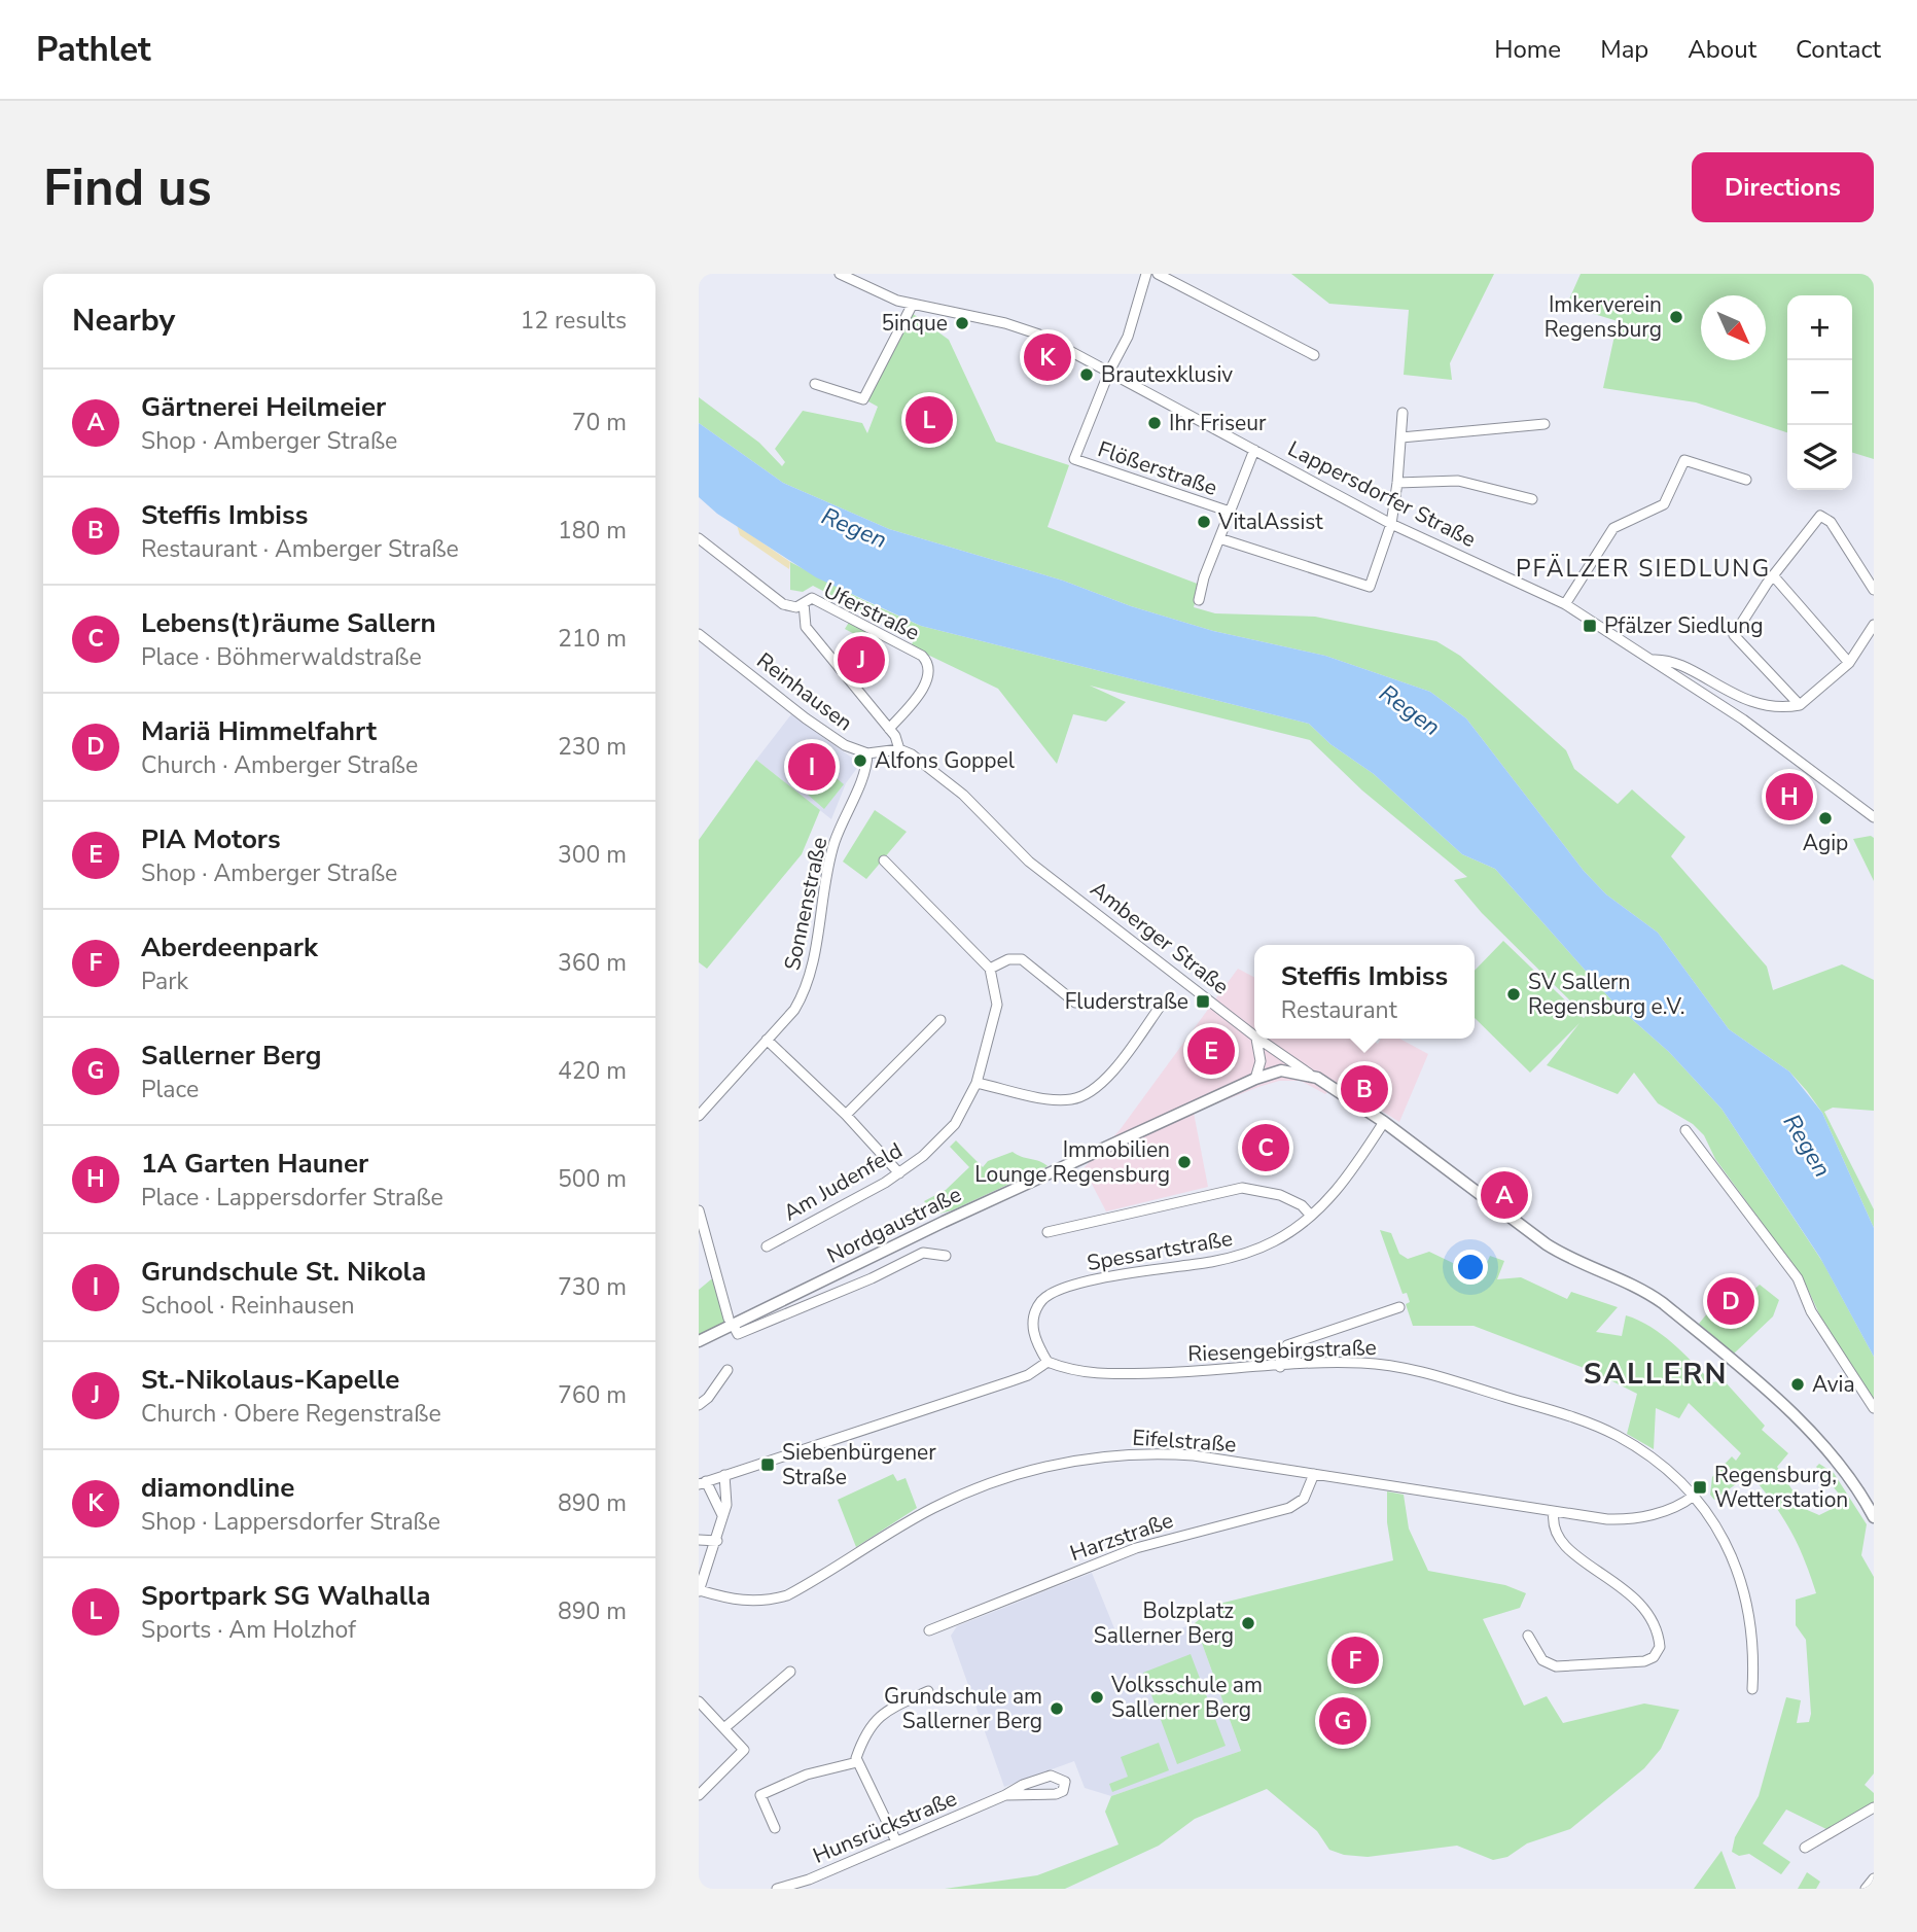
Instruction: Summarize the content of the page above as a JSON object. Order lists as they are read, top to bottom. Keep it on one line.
{"streets":{"main road":["Amberger Straße","Nordgaustraße"],"street":["Flößerstraße","Lappersdorfer Straße","Uferstraße","Reinhausen","Sonnenstraße","Am Judenfeld","Spessartstraße","Riesengebirgstraße","Eifelstraße","Harzstraße","Hunsrückstraße"]},"crossings":[["Flößerstraße","Lappersdorfer Straße"],["Reinhausen","Sonnenstraße"],["Reinhausen","Amberger Straße"],["Amberger Straße","Nordgaustraße"],["Amberger Straße","Spessartstraße"],["Spessartstraße","Riesengebirgstraße"],["Riesengebirgstraße","Eifelstraße"],["Eifelstraße","Harzstraße"]],"districts":["PFÄLZER SIEDLUNG","SALLERN"],"water":["Regen"],"places":{"other":["Imkerverein Regensburg","5inque","Brautexklusiv","Ihr Friseur","VitalAssist","Alfons Goppel","Agip","SV Sallern Regensburg e.V.","Immobilien Lounge Regensburg","Avia","Bolzplatz Sallerner Berg","Volksschule am Sallerner Berg","Grundschule am Sallerner Berg"],"transit":["Pfälzer Siedlung","Fluderstraße","Siebenbürgener Straße","Regensburg, Wetterstation"]},"north":"bottom right","page":{"header":"Pathlet","nav":["Home","Map","About","Contact"],"buttons":"Directions","title":"Find us","heading":["Nearby","12 results"],"map_buttons":["+","−"],"pins":["K","L","J","I","H","E","B","C","A","D","F","G"],"list":[{"mark":"A","name":"Gärtnerei Heilmeier","note":"Shop · Amberger Straße","value":"70 m"},{"mark":"B","name":"Steffis Imbiss","note":"Restaurant · Amberger Straße","value":"180 m"},{"mark":"C","name":"Lebens(t)räume Sallern","note":"Place · Böhmerwaldstraße","value":"210 m"},{"mark":"D","name":"Mariä Himmelfahrt","note":"Church · Amberger Straße","value":"230 m"},{"mark":"E","name":"PIA Motors","note":"Shop · Amberger Straße","value":"300 m"},{"mark":"F","name":"Aberdeenpark","note":"Park","value":"360 m"},{"mark":"G","name":"Sallerner Berg","note":"Place","value":"420 m"},{"mark":"H","name":"1A Garten Hauner","note":"Place · Lappersdorfer Straße","value":"500 m"},{"mark":"I","name":"Grundschule St. Nikola","note":"School · Reinhausen","value":"730 m"},{"mark":"J","name":"St.-Nikolaus-Kapelle","note":"Church · Obere Regenstraße","value":"760 m"},{"mark":"K","name":"diamondline","note":"Shop · Lappersdorfer Straße","value":"890 m"},{"mark":"L","name":"Sportpark SG Walhalla","note":"Sports · Am Holzhof","value":"890 m"}],"popup":["Steffis Imbiss","Restaurant"]}}
